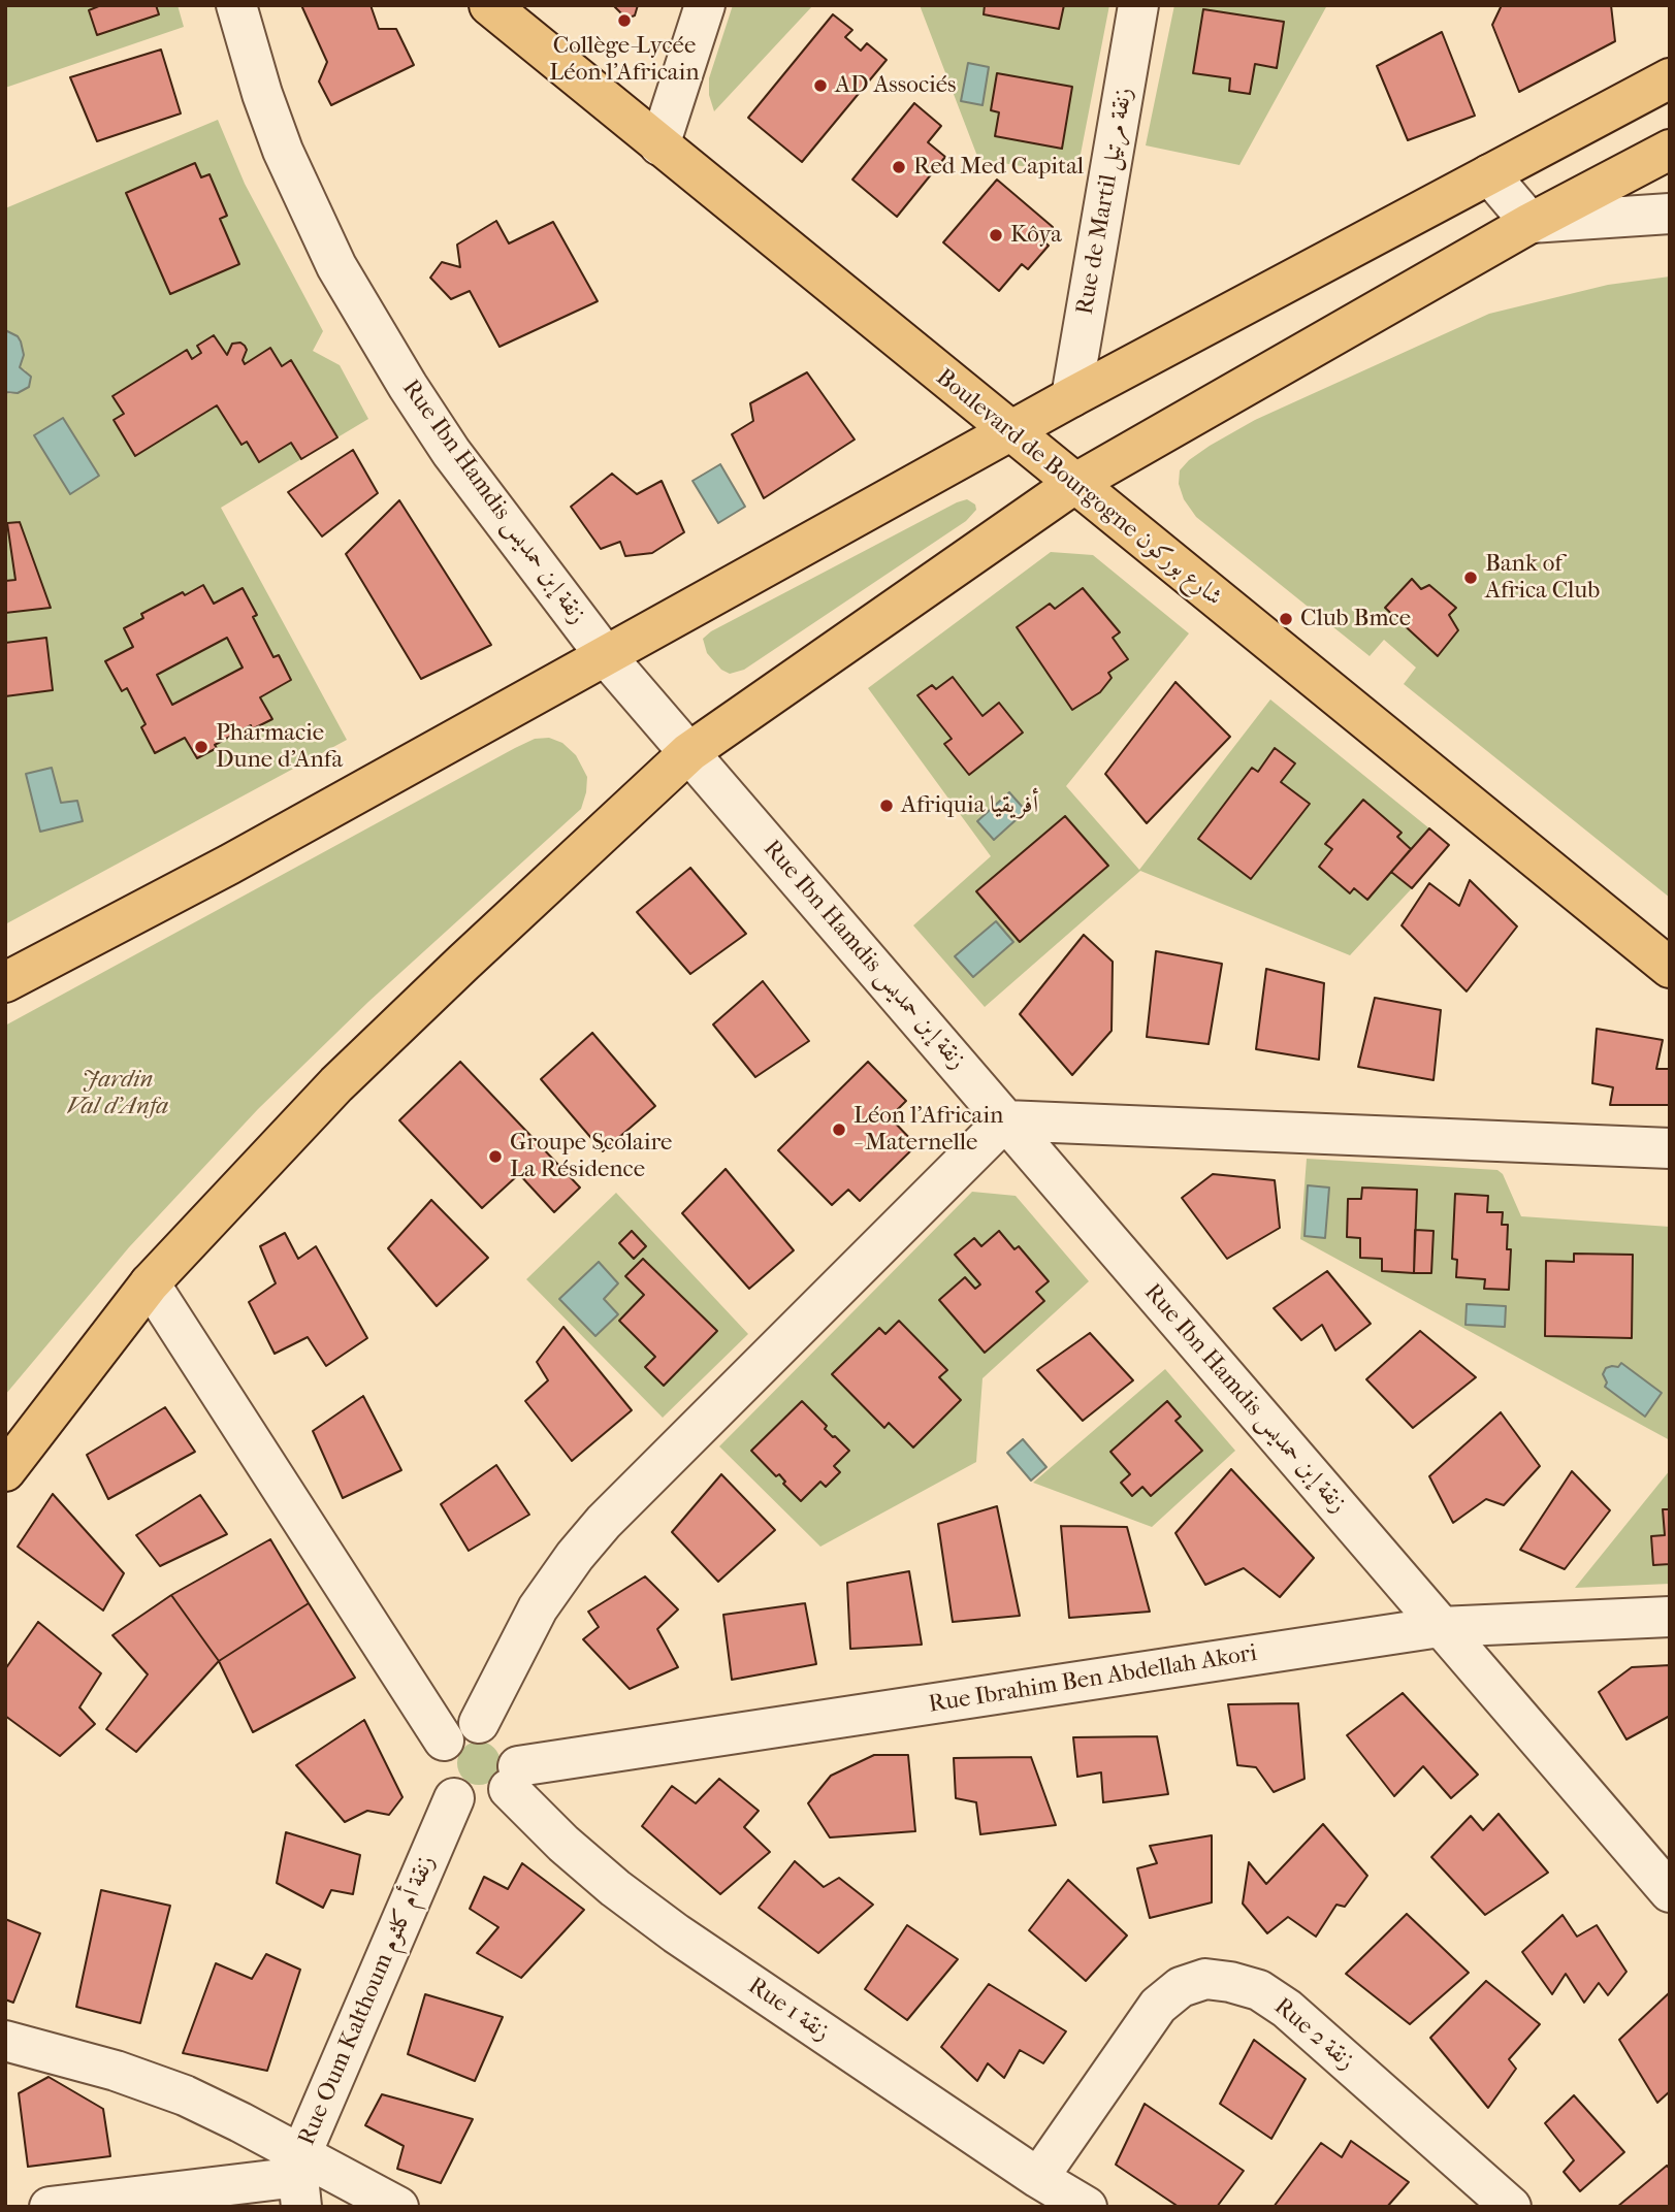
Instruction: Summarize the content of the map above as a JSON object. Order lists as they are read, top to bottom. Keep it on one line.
{"streets":{"main road":["Boulevard de Bourgogne شارع بوركون"],"street":["Rue de Martil زنقة مرتيل","Rue Ibn Hamdis زنقة إبن حمديس","Rue Ibrahim Ben Abdellah Akori","Rue Oum Kalthoum زنقة أم كلثوم","Rue 1 زنقة","Rue 2 زنقة"]},"crossings":[["Rue Ibn Hamdis زنقة إبن حمديس","Rue Ibrahim Ben Abdellah Akori"],["Rue Ibrahim Ben Abdellah Akori","Rue Oum Kalthoum زنقة أم كلثوم"],["Rue Ibrahim Ben Abdellah Akori","Rue 1 زنقة"],["Rue Oum Kalthoum زنقة أم كلثوم","Rue 1 زنقة"],["Rue 1 زنقة","Rue 2 زنقة"]],"parks":["Jardin Val d'Anfa"],"places":["Collège-Lycée Léon l'Africain","AD Associés","Red Med Capital","Kôya","Bank of Africa Club","Club Bmce","Pharmacie Dune d'Anfa","Afriquia أفريقيا","Léon l'Africain - Maternelle","Groupe Scolaire La Résidence"]}
